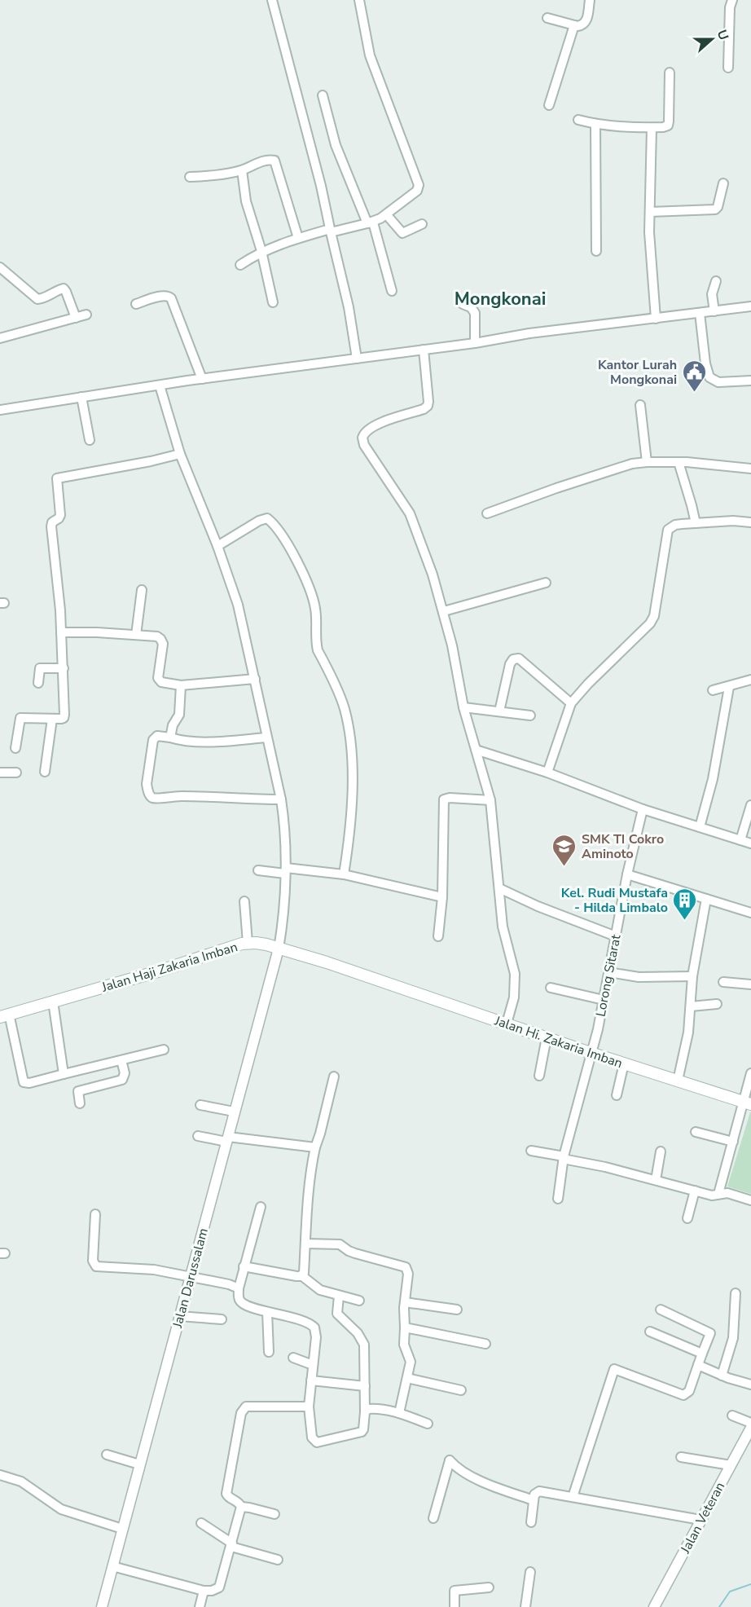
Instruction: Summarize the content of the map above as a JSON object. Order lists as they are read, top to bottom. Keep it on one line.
{"streets":{"main road":["Jalan Haji Zakaria Imban","Jalan Hi. Zakaria Imban"],"street":["Lorong Sitarat","Jalan Darussalam","Jalan Veteran"]},"crossings":[["Jalan Haji Zakaria Imban","Jalan Hi. Zakaria Imban"],["Jalan Haji Zakaria Imban","Jalan Darussalam"],["Lorong Sitarat","Jalan Hi. Zakaria Imban"]],"districts":["Mongkonai"],"places":{"public building":["Kantor Lurah Mongkonai"],"school or university":["SMK TI Cokro Aminoto"],"building":["Kel. Rudi Mustafa - Hilda Limbalo"]},"north":"right"}
